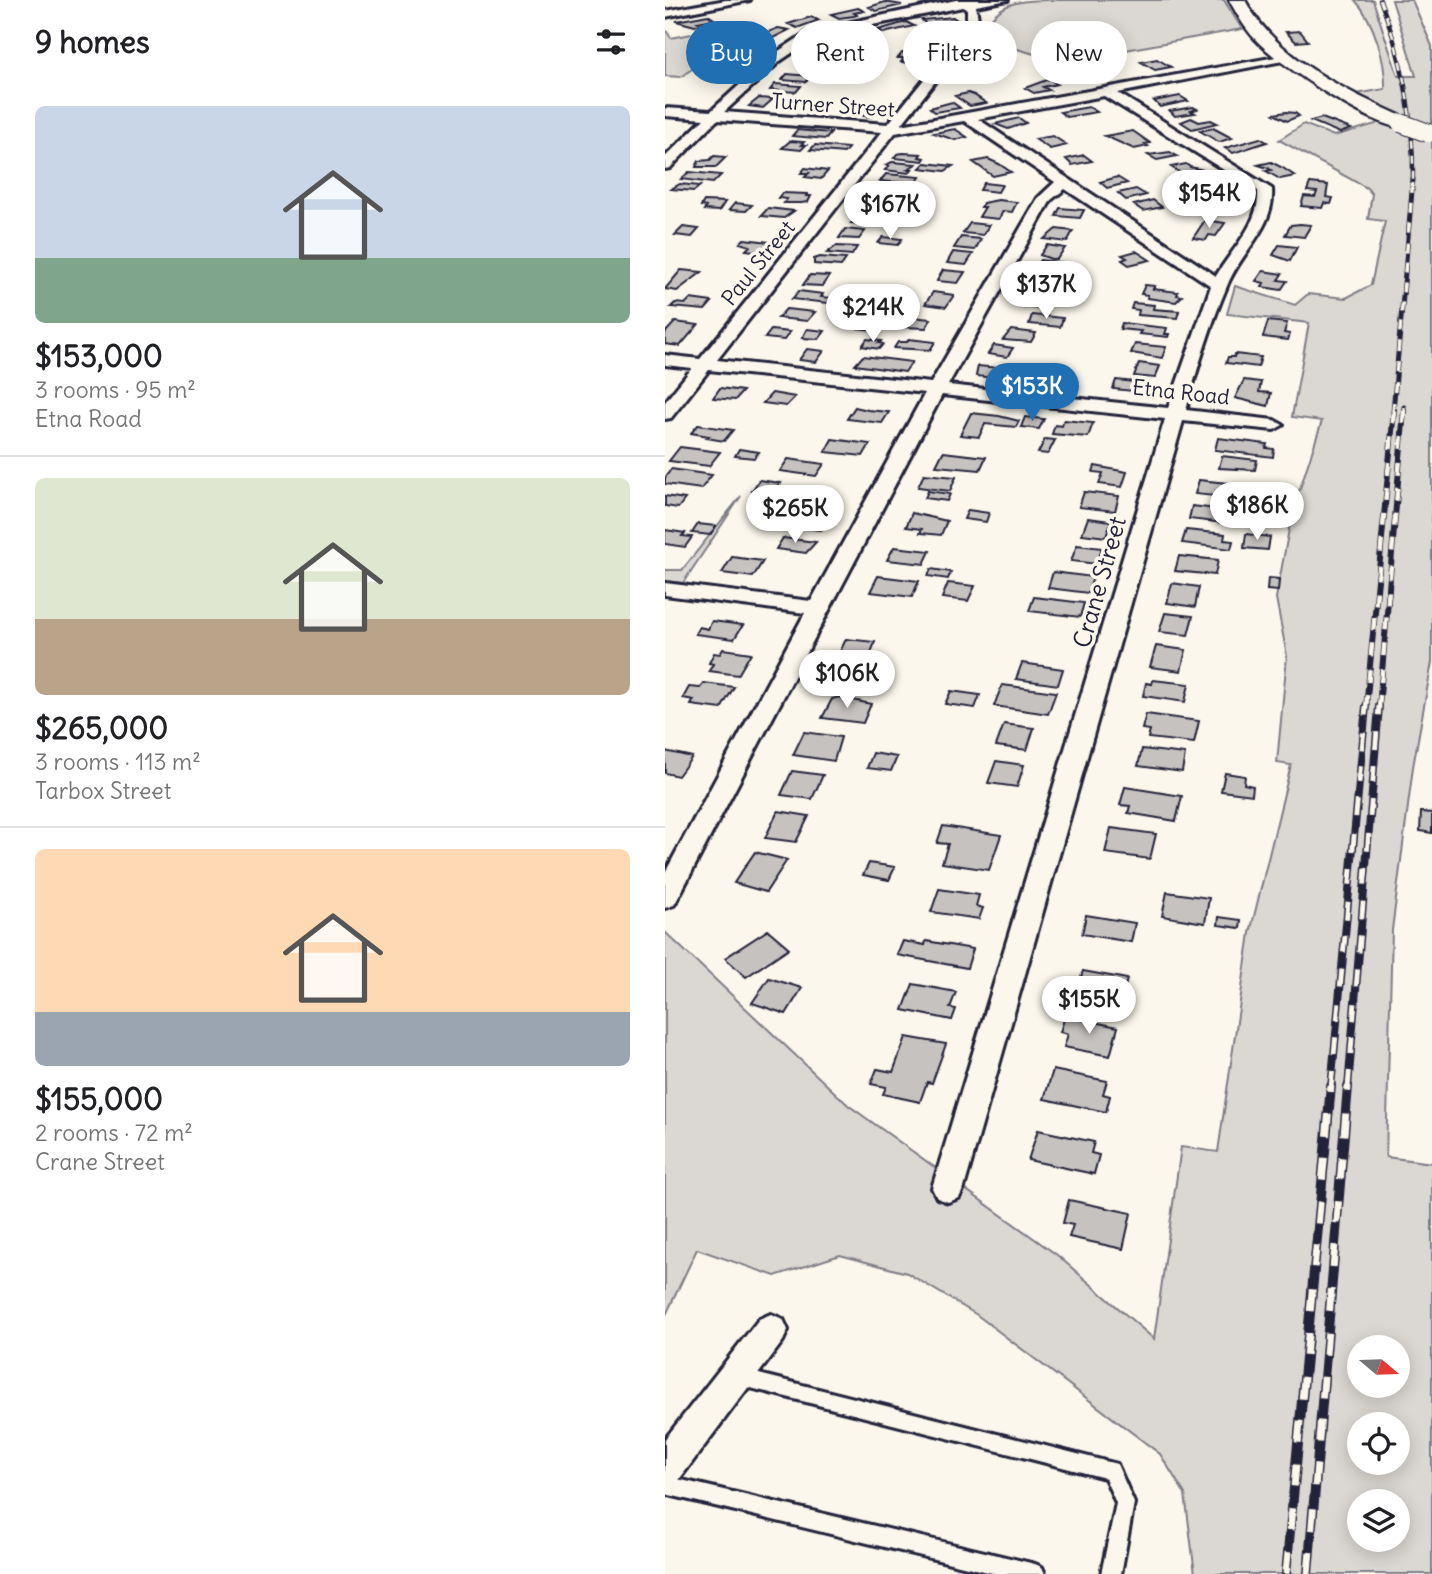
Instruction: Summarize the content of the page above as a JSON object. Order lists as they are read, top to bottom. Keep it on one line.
{"streets":{"street":["Turner Street","Paul Street","Etna Road","Crane Street"]},"crossings":[["Turner Street","Paul Street"],["Turner Street","Crane Street"],["Paul Street","Etna Road"],["Etna Road","Crane Street"]],"north":"right","page":{"heading":"9 homes","chip":["Buy","Rent","Filters","New"],"list":[{"name":"$153,000","note":"3 rooms · 95 m² · Etna Road"},{"name":"$265,000","note":"3 rooms · 113 m² · Tarbox Street"},{"name":"$155,000","note":"2 rooms · 72 m² · Crane Street"}],"price":["$154K","$167K","$137K","$214K","$153K","$186K","$265K","$106K","$155K"]}}
